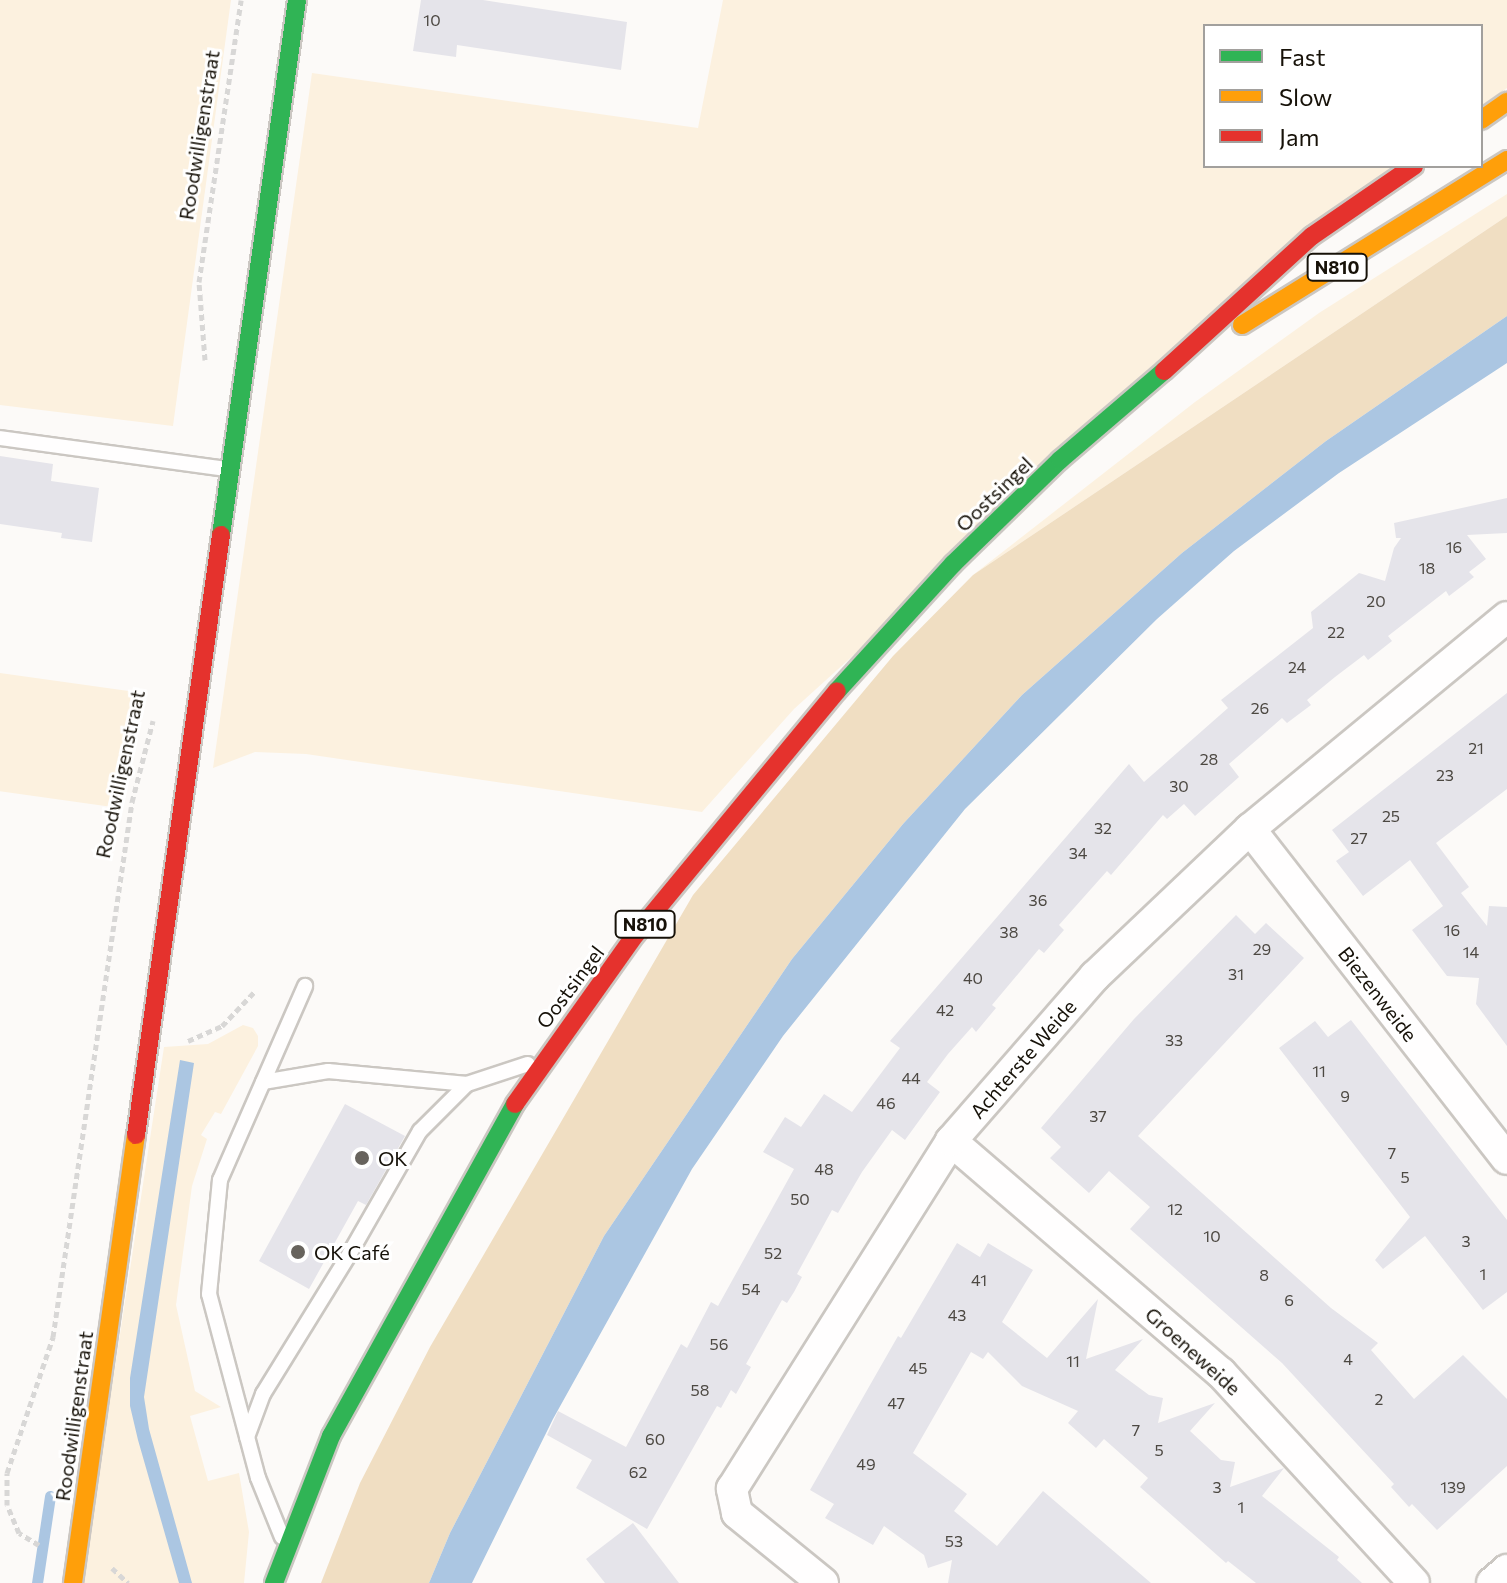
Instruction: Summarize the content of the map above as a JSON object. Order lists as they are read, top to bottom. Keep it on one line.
{"streets":{"main road":["Roodwilligenstraat","N810","Oostsingel"],"street":["Biezenweide","Achterste Weide","Groeneweide"]},"crossings":[["Biezenweide","Achterste Weide"],["Achterste Weide","Groeneweide"]],"places":["OK","OK Café"],"house_numbers":["10","16","18","20","22","24","26","21","28","23","30","25","32","27","34","36","16","38","29","14","31","40","42","33","11","44","9","46","37","7","48","5","50","12","10","3","52","1","8","41","54","6","43","56","4","11","45","58","2","47","7","60","5","49","62","3","139","1","53"],"legend":["Fast","Slow","Jam"]}
